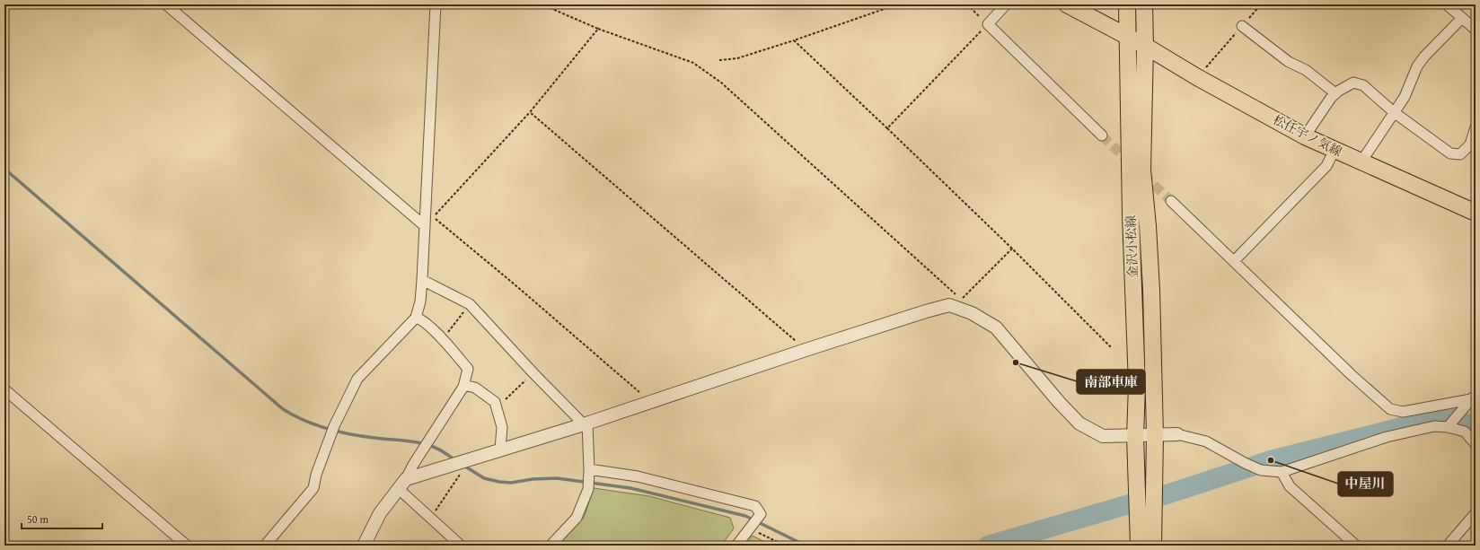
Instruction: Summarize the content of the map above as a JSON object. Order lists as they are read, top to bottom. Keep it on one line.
{"streets":{"main road":["松任宇ノ気線","金沢小松線"]},"crossings":[["松任宇ノ気線","金沢小松線"]],"places":["南部車庫","中屋川"],"scale_bar":"50 m"}
